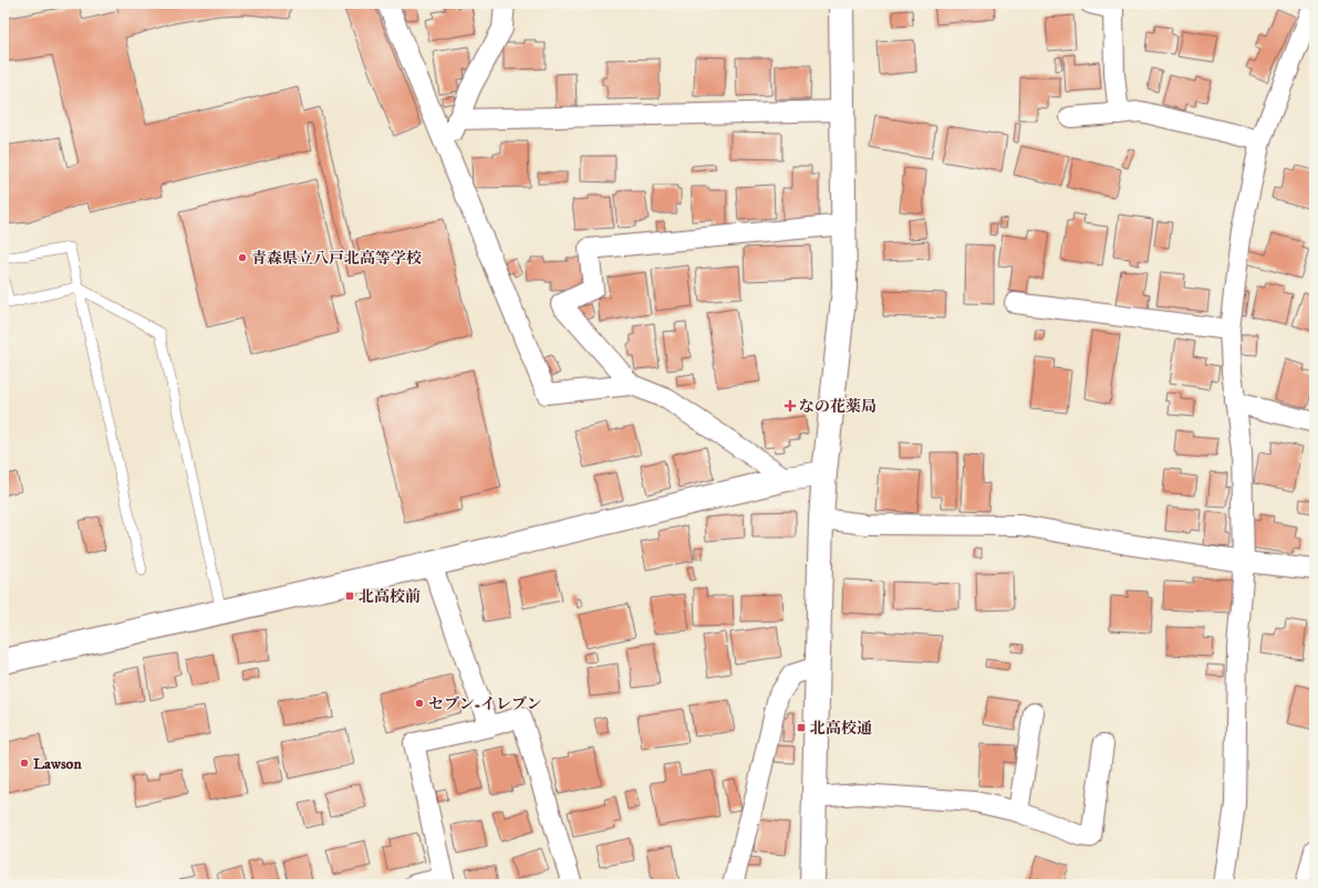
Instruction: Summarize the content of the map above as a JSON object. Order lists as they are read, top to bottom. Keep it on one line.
{"places":{"other":["青森県立八戸北高等学校","セブン-イレブン","Lawson"],"health":["なの花薬局"],"transit":["北高校前","北高校通"]}}
